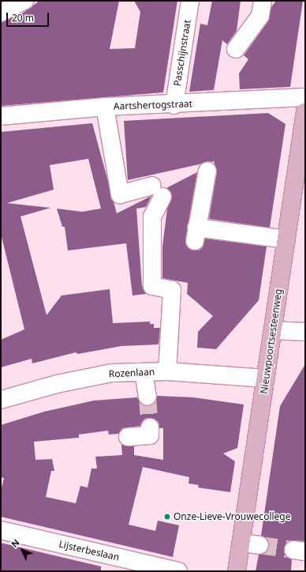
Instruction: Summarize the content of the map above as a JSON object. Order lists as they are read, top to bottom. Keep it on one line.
{"streets":{"main road":["Nieuwpoortsesteenweg"],"street":["Passchijnstraat","Aartshertogstraat","Rozenlaan","Lijsterbeslaan"]},"crossings":[["Passchijnstraat","Aartshertogstraat"],["Nieuwpoortsesteenweg","Rozenlaan"]],"places":["Onze-Lieve-Vrouwecollege"],"scale_bar":"20 m","north":"top left"}
